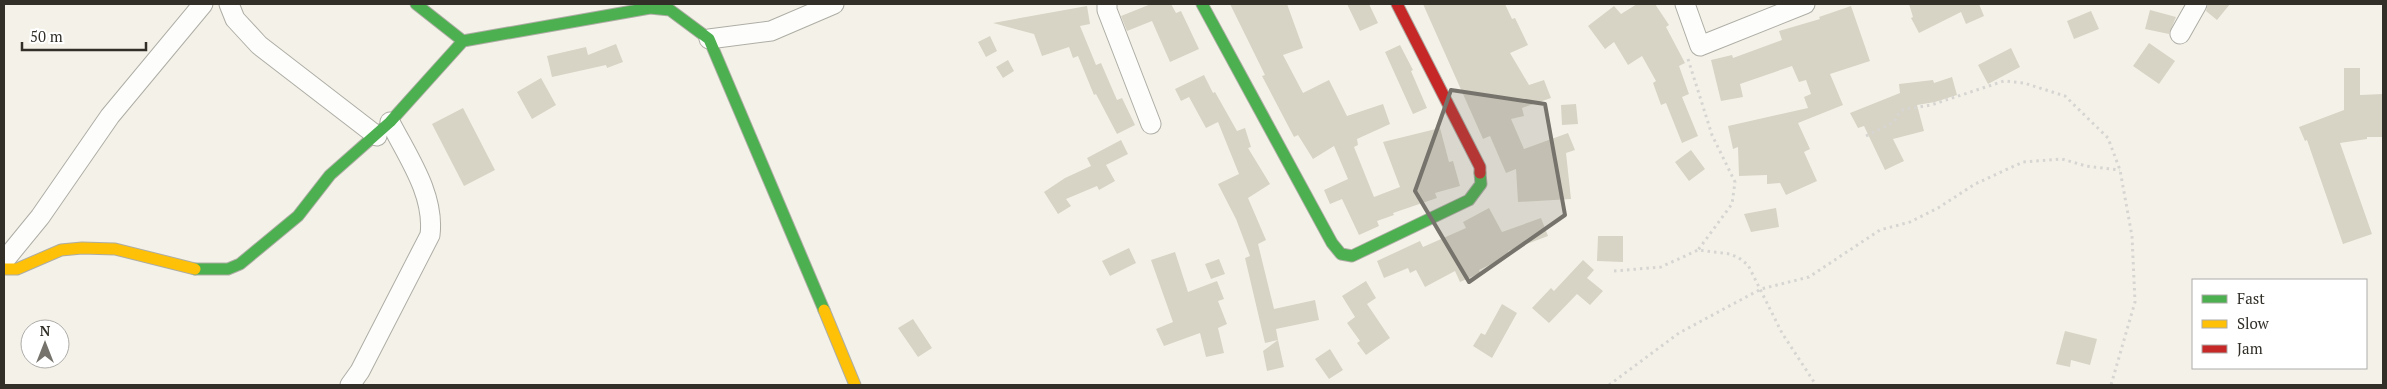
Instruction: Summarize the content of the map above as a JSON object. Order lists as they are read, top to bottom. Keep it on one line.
{"legend":["Fast","Slow","Jam"],"scale_bar":"50 m","north":"top"}
